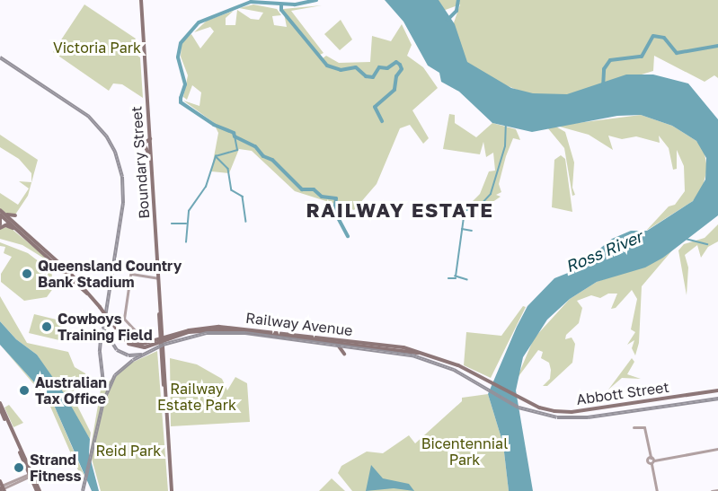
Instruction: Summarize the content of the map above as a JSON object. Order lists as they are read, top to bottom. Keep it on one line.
{"streets":{"main road":["Boundary Street","Railway Avenue","Abbott Street"]},"crossings":[["Boundary Street","Railway Avenue"],["Railway Avenue","Abbott Street"]],"districts":["RAILWAY ESTATE"],"water":["Ross River"],"parks":["Victoria Park","Railway Estate Park","Bicentennial Park","Reid Park"],"places":["Queensland Country Bank Stadium","Cowboys Training Field","Australian Tax Office","Strand Fitness"]}
